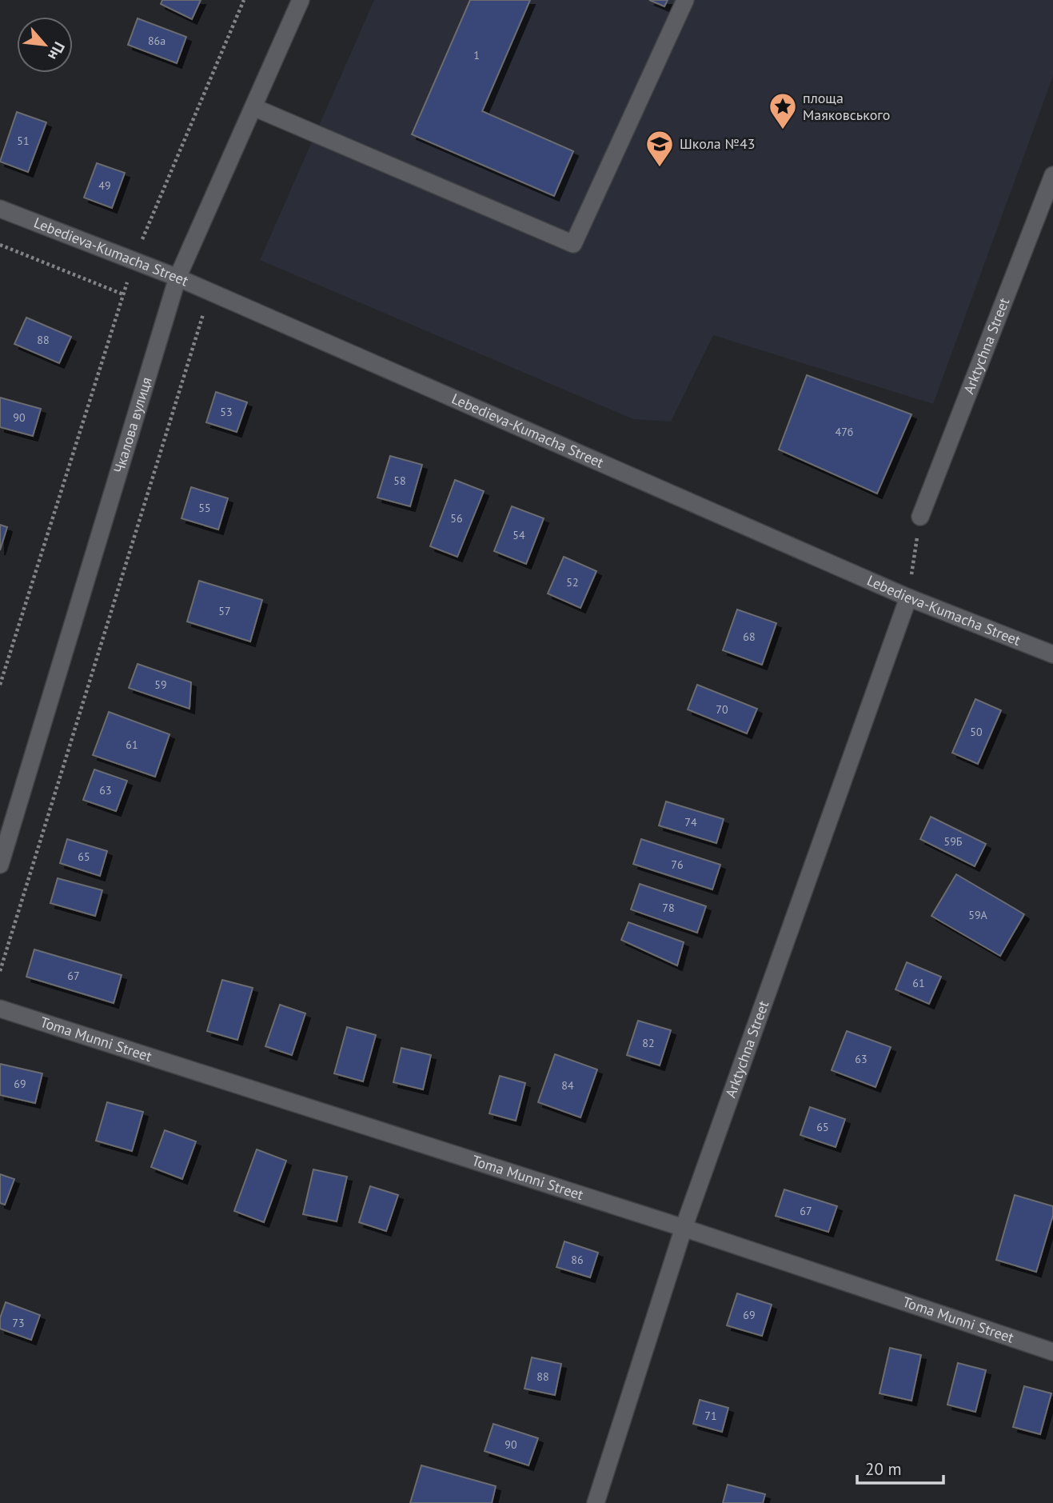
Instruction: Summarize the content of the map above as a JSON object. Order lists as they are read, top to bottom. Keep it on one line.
{"streets":{"street":["Lebedieva-Kumacha Street","Arktychna Street","Чкалова вулиця","Toma Munni Street"]},"crossings":[["Lebedieva-Kumacha Street","Arktychna Street"],["Lebedieva-Kumacha Street","Чкалова вулиця"],["Arktychna Street","Toma Munni Street"]],"places":{"place":["площа Маяковського"],"school or university":["Школа №43"]},"house_numbers":["86а","1","51","49","88","53","90","47б","58","55","56","54","52","57","68","59","70","50","61","63","74","59Б","65","76","78","59А","67","61","82","63","69","84","65","67","86","69","73","88","71","90"],"scale_bar":"20 m","north":"bottom right"}
